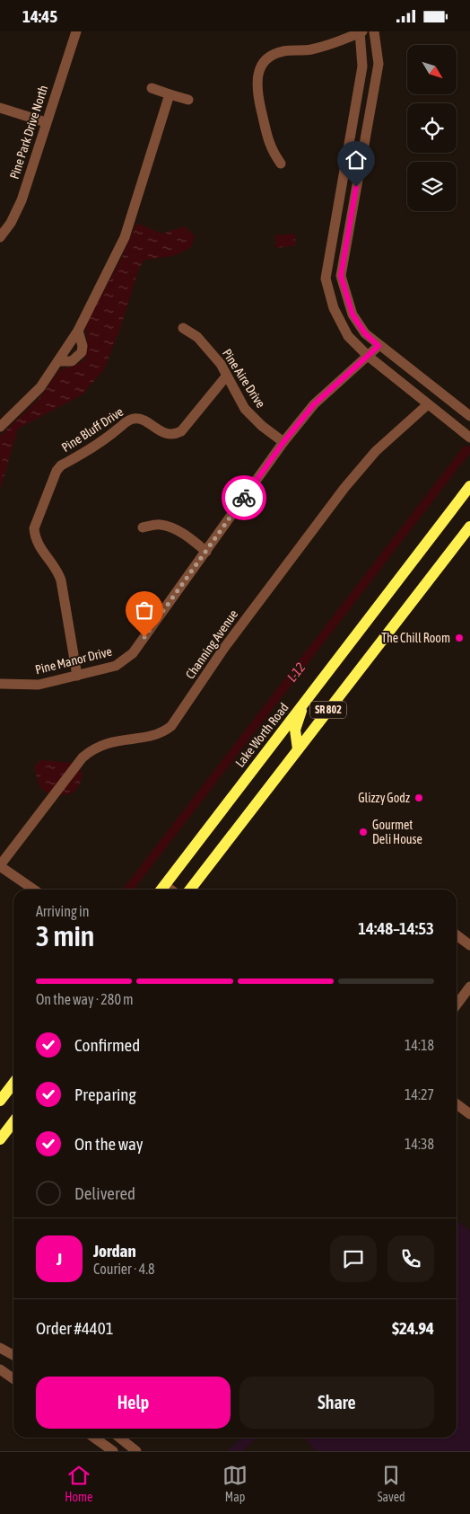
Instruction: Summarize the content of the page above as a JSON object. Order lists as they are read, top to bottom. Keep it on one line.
{"streets":{"main road":["SR 802","Lake Worth Road"],"street":["Pine Park Drive North","Pine Aire Drive","Pine Bluff Drive","Channing Avenue","Pine Manor Drive"]},"crossings":[["Pine Aire Drive","Pine Bluff Drive"],["Pine Aire Drive","Pine Manor Drive"],["Pine Bluff Drive","Pine Manor Drive"]],"water":["L-12"],"places":["The Chill Room","Glizzy Godz","Gourmet Deli House"],"north":"bottom right","page":{"status":"14:45","heading":["3 min","Arriving in","14:48–14:53"],"panel":["Jordan","Courier · 4.8","Order #4401","$24.94"],"bar":"On the way · 280 m","list":[["Confirmed","14:18"],["Preparing","14:27"],["On the way","14:38"],"Delivered"],"round":"J","buttons":["Help","Share"],"tabs":["Home","Map","Saved"]}}
